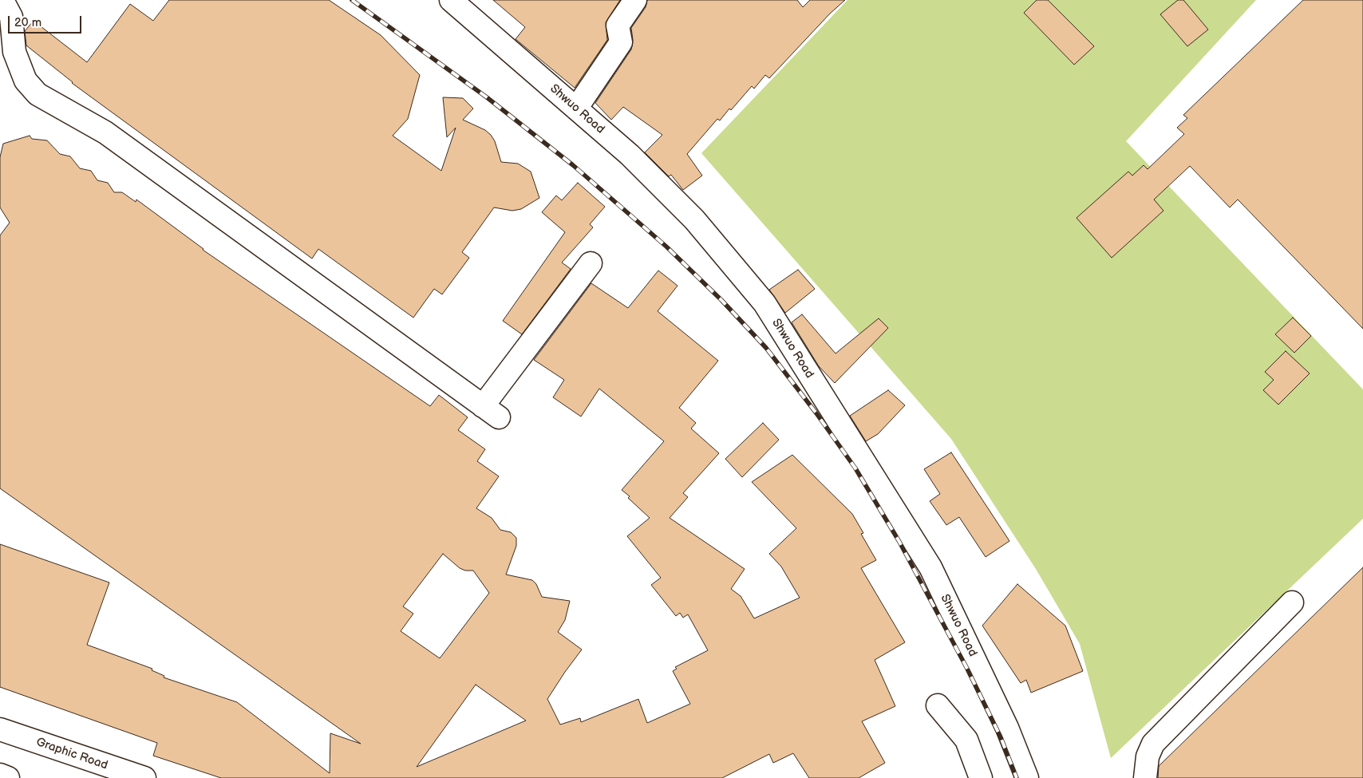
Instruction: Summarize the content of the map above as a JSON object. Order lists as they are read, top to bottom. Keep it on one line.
{"streets":{"street":["Shwuo Road","Graphic Road"]},"scale_bar":"20 m"}
